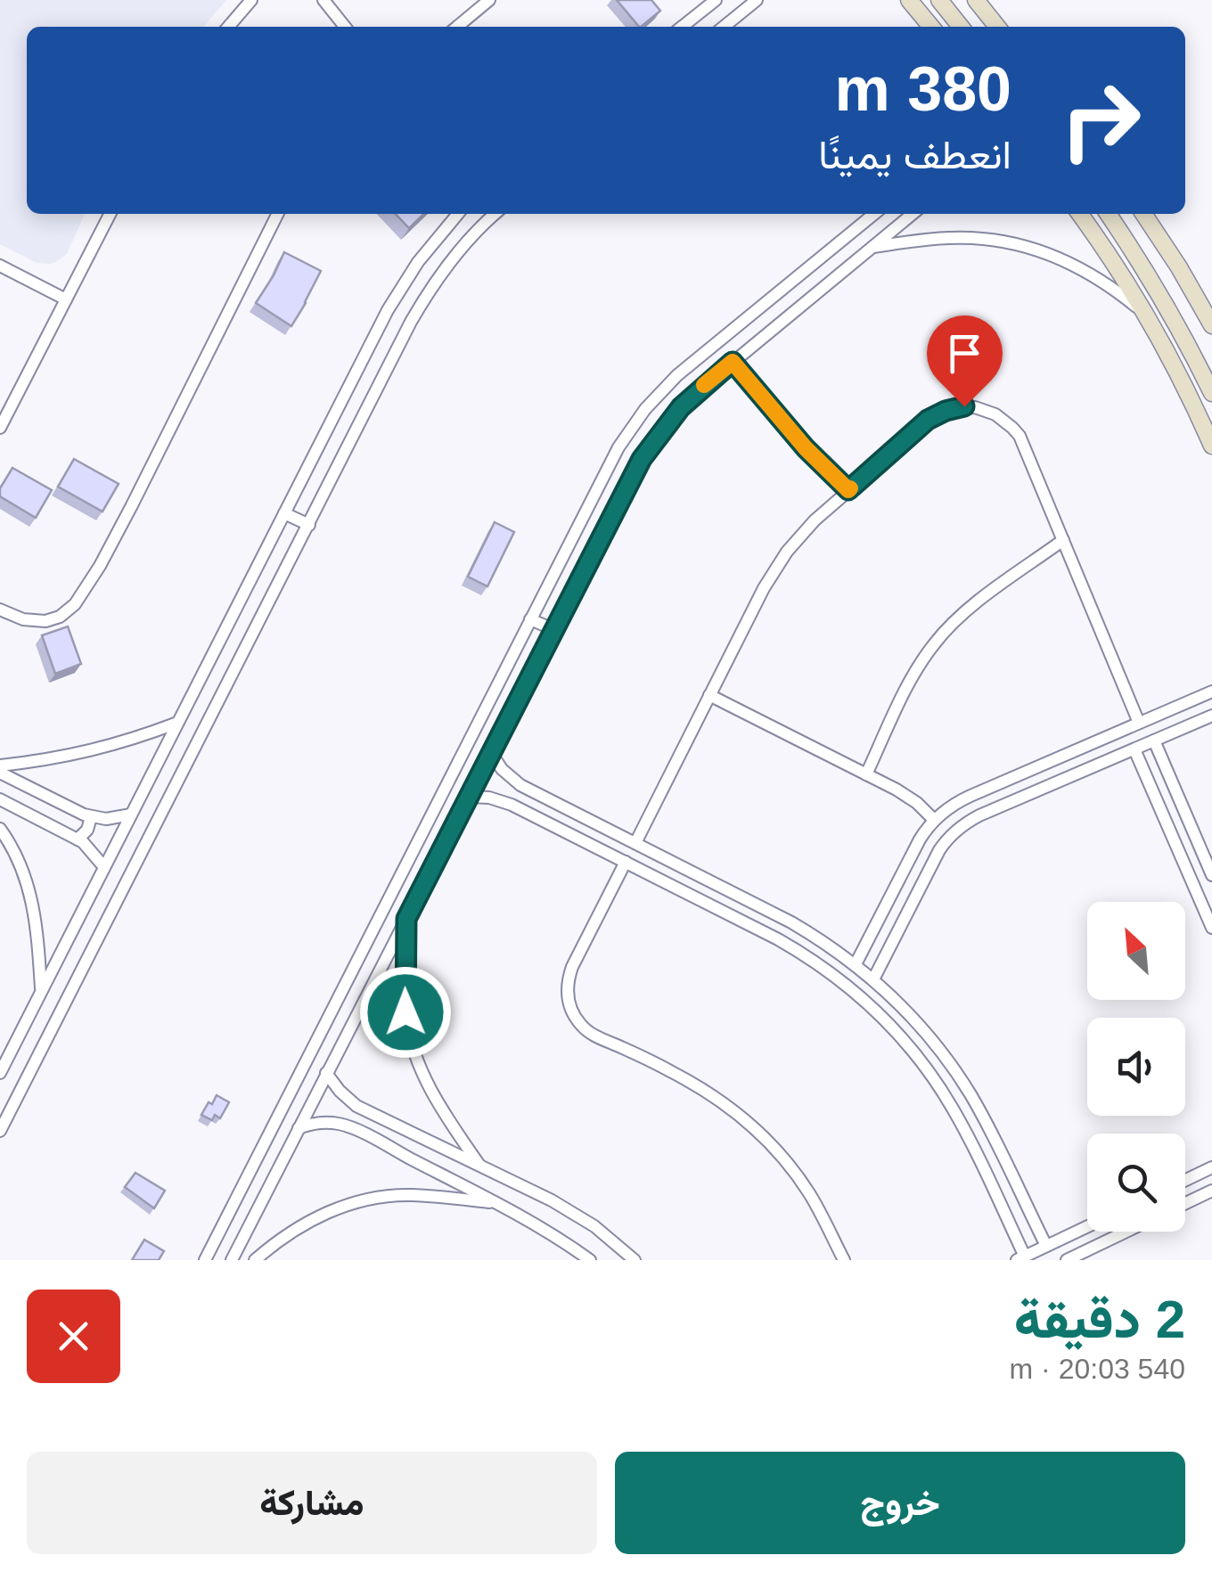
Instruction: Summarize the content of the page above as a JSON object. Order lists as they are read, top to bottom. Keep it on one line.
{"north":"top left","page":{"turn":["380 m","انعطف يمينًا"],"heading":["2 دقيقة","540 m · 20:03"],"buttons":["خروج","مشاركة"]}}
